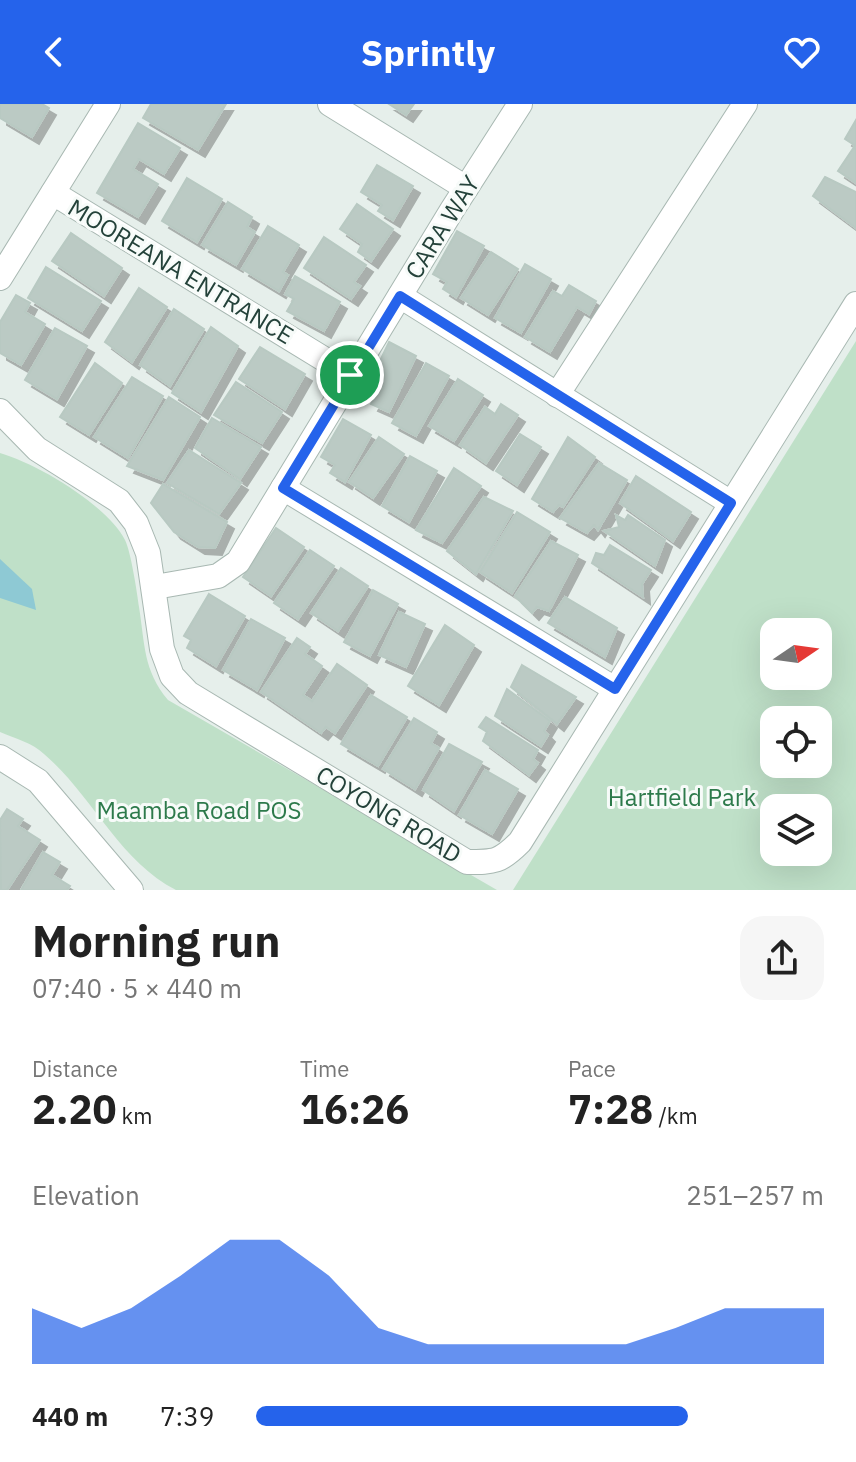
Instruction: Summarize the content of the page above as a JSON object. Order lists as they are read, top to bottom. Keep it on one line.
{"streets":{"street":["CARA WAY","MOOREANA ENTRANCE","COYONG ROAD"]},"crossings":[["CARA WAY","MOOREANA ENTRANCE"],["CARA WAY","COYONG ROAD"]],"parks":["Hartfield Park","Maamba Road POS"],"north":"right","page":{"header":"Sprintly","heading":["Morning run","07:40 · 5 × 440 m"],"stats":[["Distance","2.20 km"],["Time","16:26"],["Pace","7:28 /km"]],"chart":["Elevation","251–257 m"],"list":[{"name":"440 m","note":"7:39"}]}}
